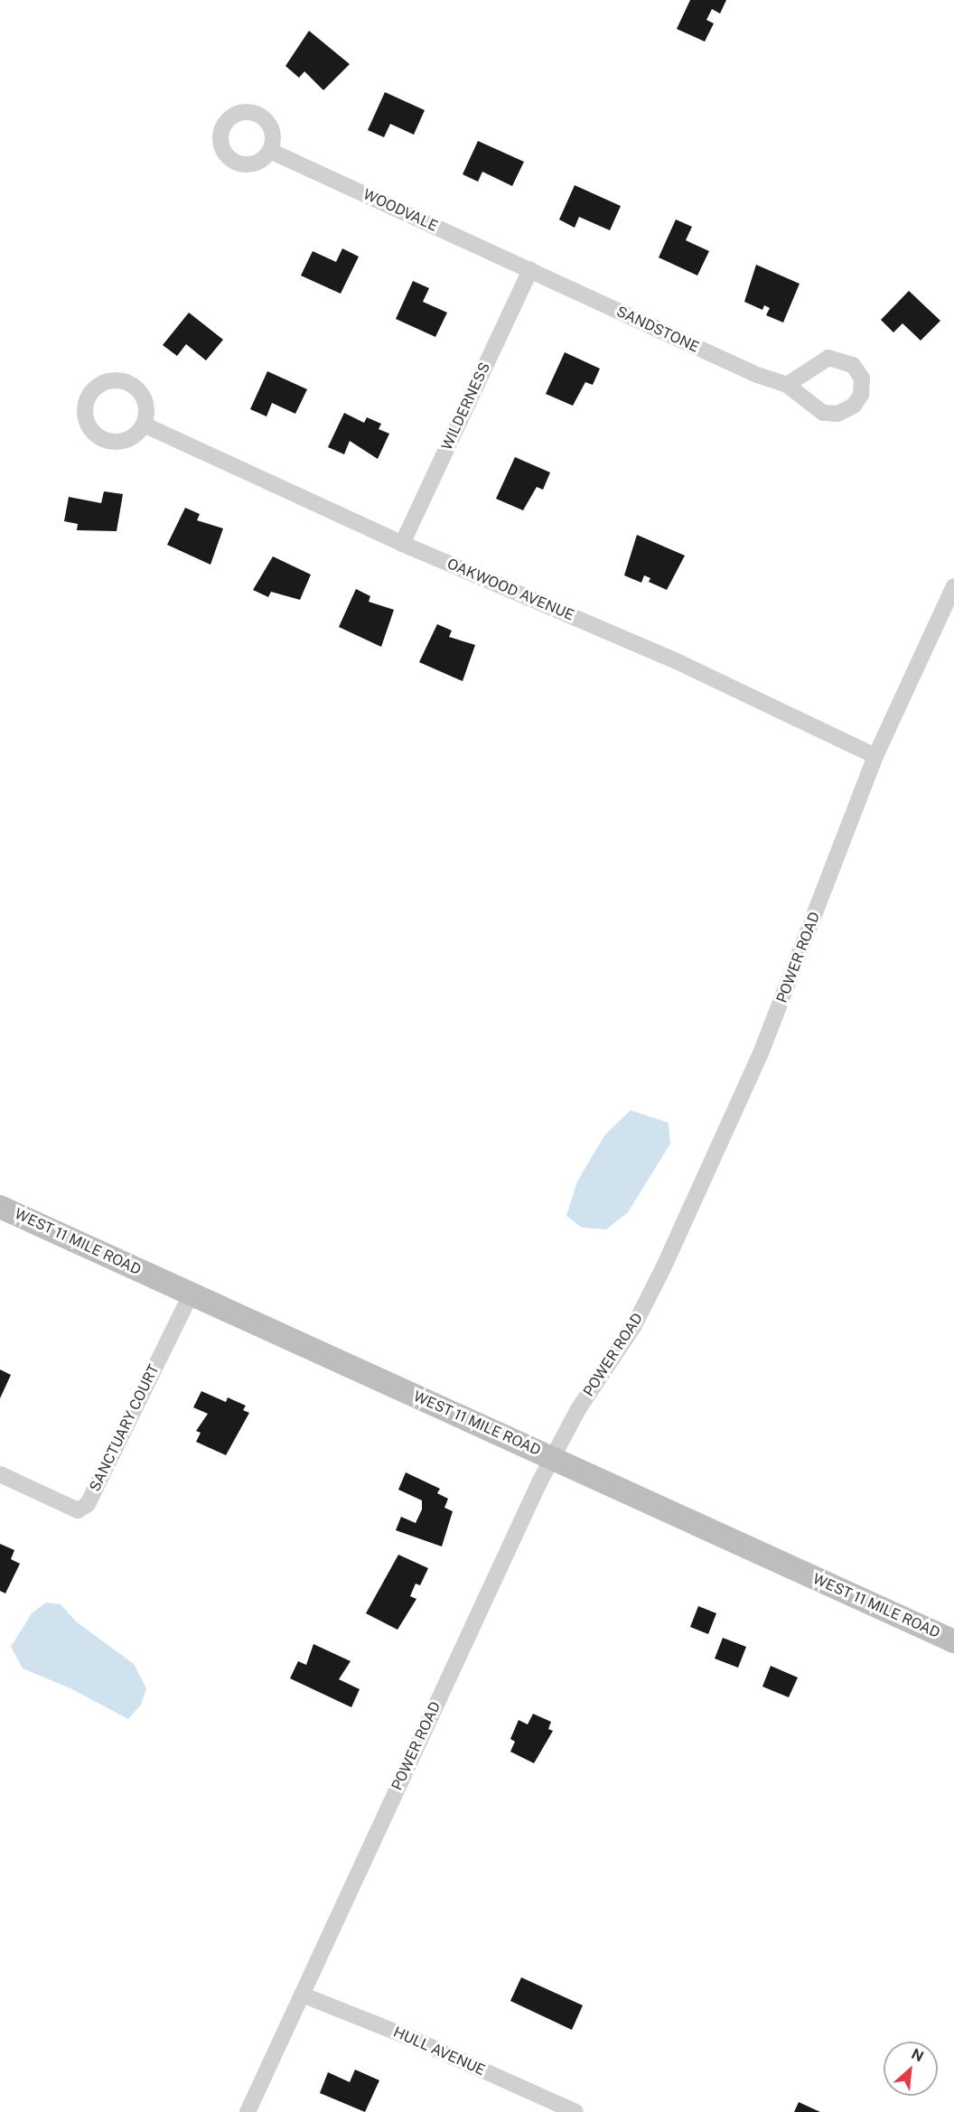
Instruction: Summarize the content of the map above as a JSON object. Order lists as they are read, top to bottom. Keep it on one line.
{"streets":{"street":["WOODVALE","SANDSTONE","WILDERNESS","OAKWOOD AVENUE","POWER ROAD","WEST 11 MILE ROAD","SANCTUARY COURT","HULL AVENUE"]},"crossings":[["WOODVALE","SANDSTONE"],["WOODVALE","WILDERNESS"],["SANDSTONE","WILDERNESS"],["WILDERNESS","OAKWOOD AVENUE"],["OAKWOOD AVENUE","POWER ROAD"],["POWER ROAD","WEST 11 MILE ROAD"],["POWER ROAD","HULL AVENUE"],["WEST 11 MILE ROAD","SANCTUARY COURT"]],"north":"top right"}
